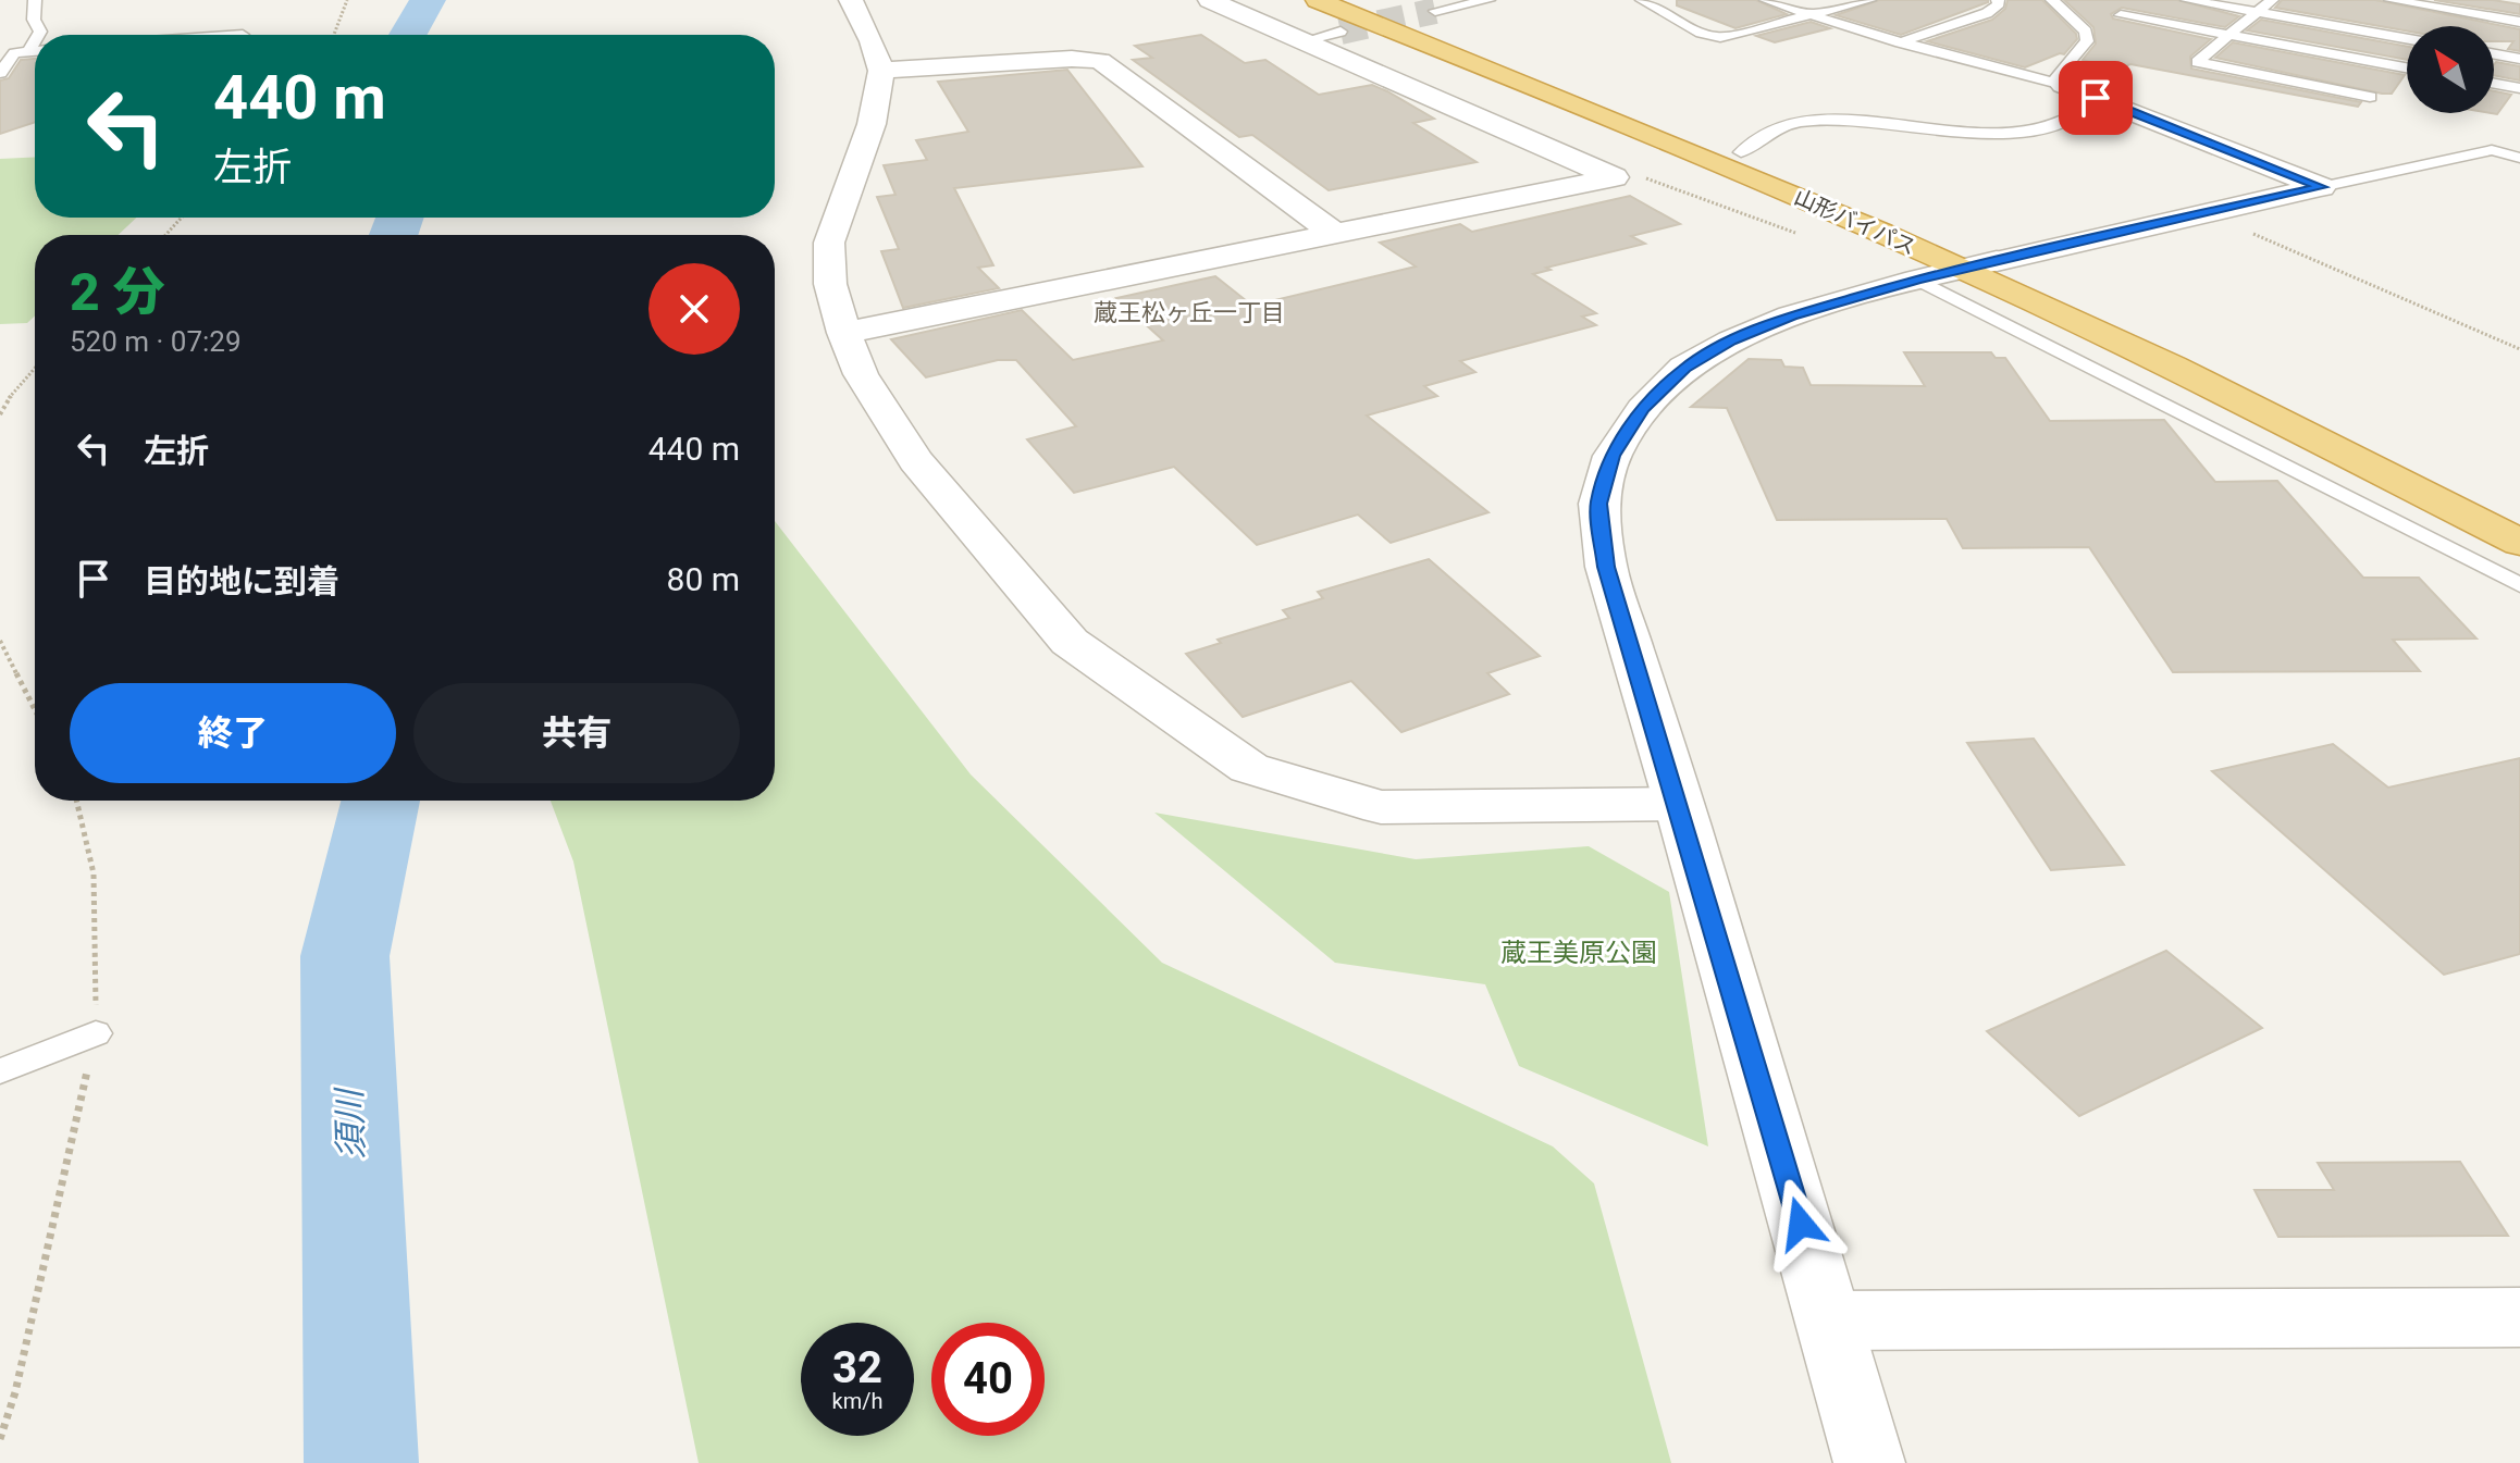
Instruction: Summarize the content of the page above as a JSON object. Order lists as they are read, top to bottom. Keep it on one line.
{"streets":{"highway":["山形バイパス"]},"districts":["蔵王松ヶ丘一丁目"],"water":["須川"],"parks":["蔵王美原公園"],"north":"top left","page":{"turn":["440 m","左折"],"heading":["2 分","520 m · 07:29"],"list":[{"name":"左折","value":"440 m"},{"name":"目的地に到着","value":"80 m"}],"buttons":["終了","共有"],"speed":"32 km/h","limit":"40"}}
